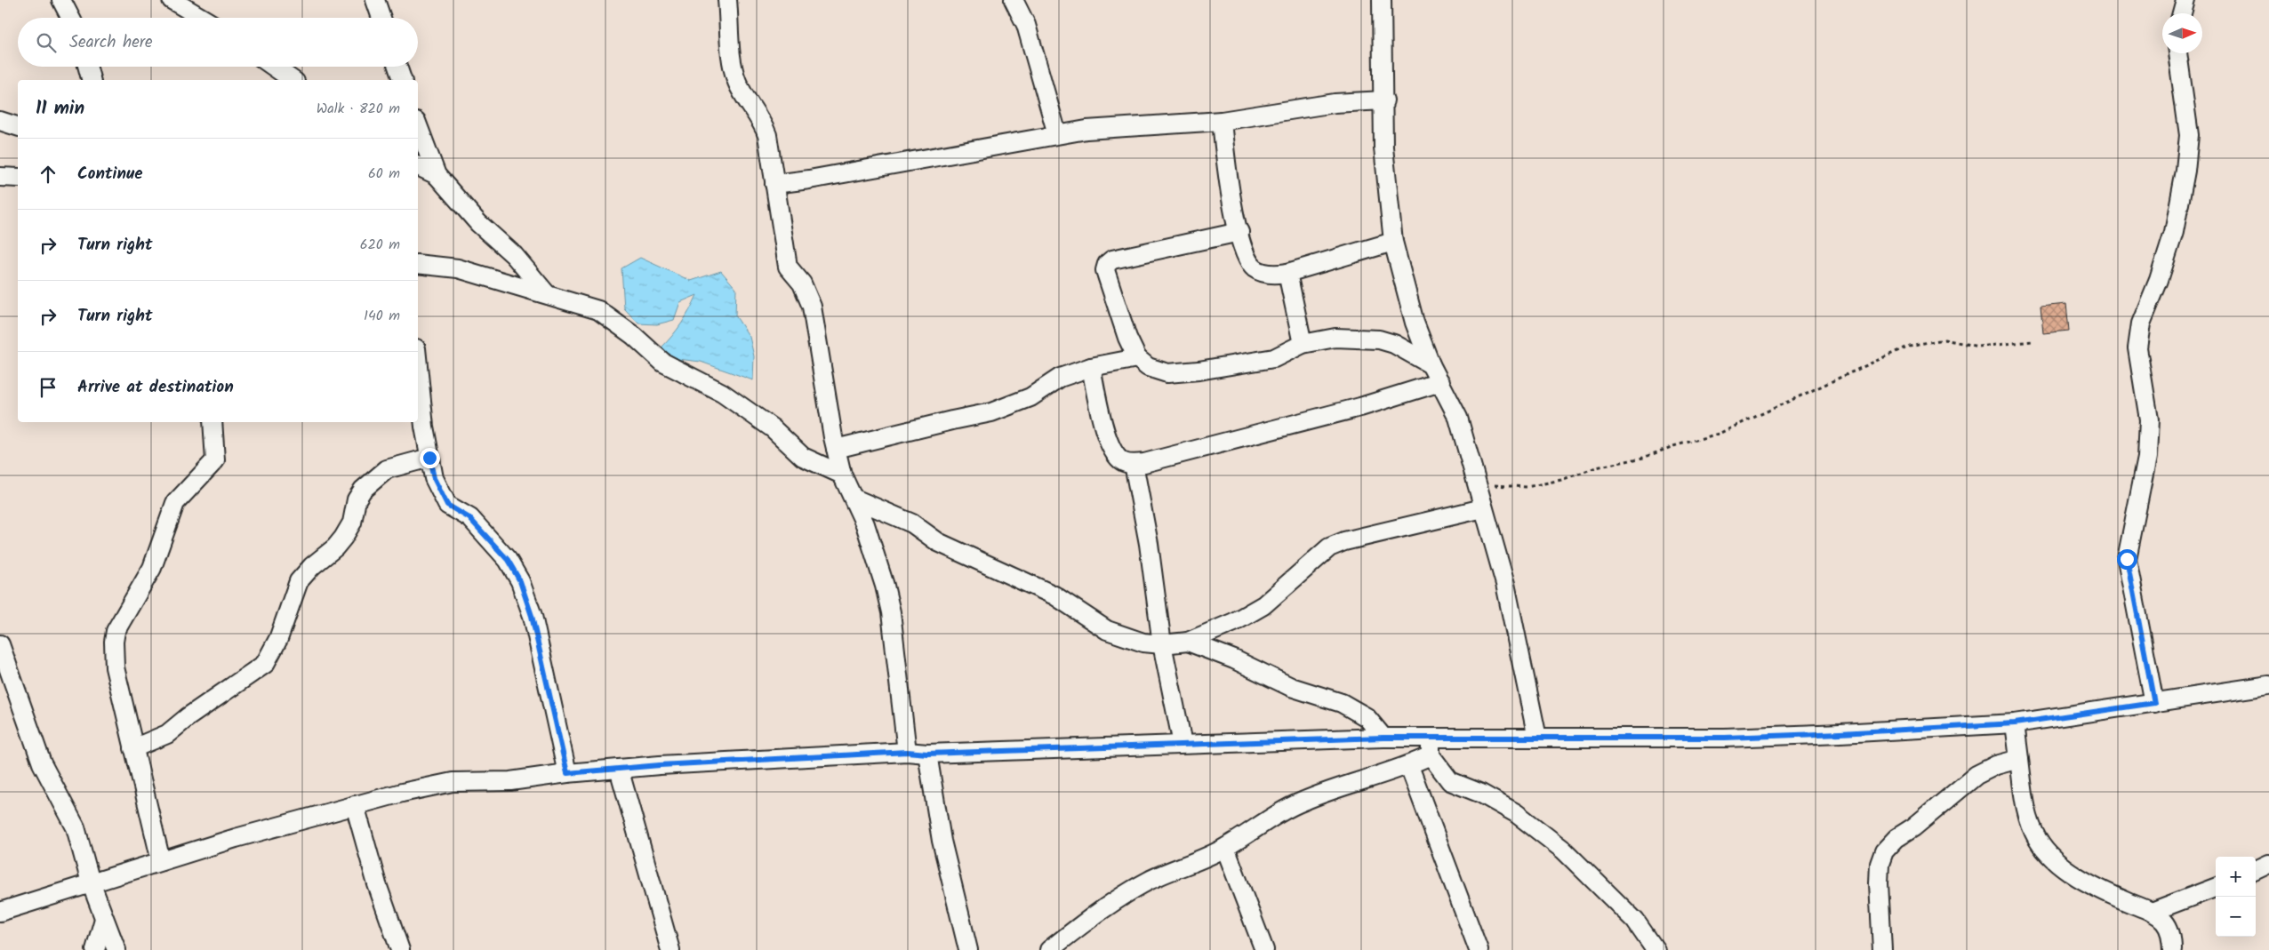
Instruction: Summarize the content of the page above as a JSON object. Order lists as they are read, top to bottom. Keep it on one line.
{"north":"right","page":{"search":"Search here","heading":["11 min","Walk · 820 m"],"list":[["Continue","60 m"],["Turn right","620 m"],["Turn right","140 m"],"Arrive at destination"],"map_buttons":["+","−"]}}
